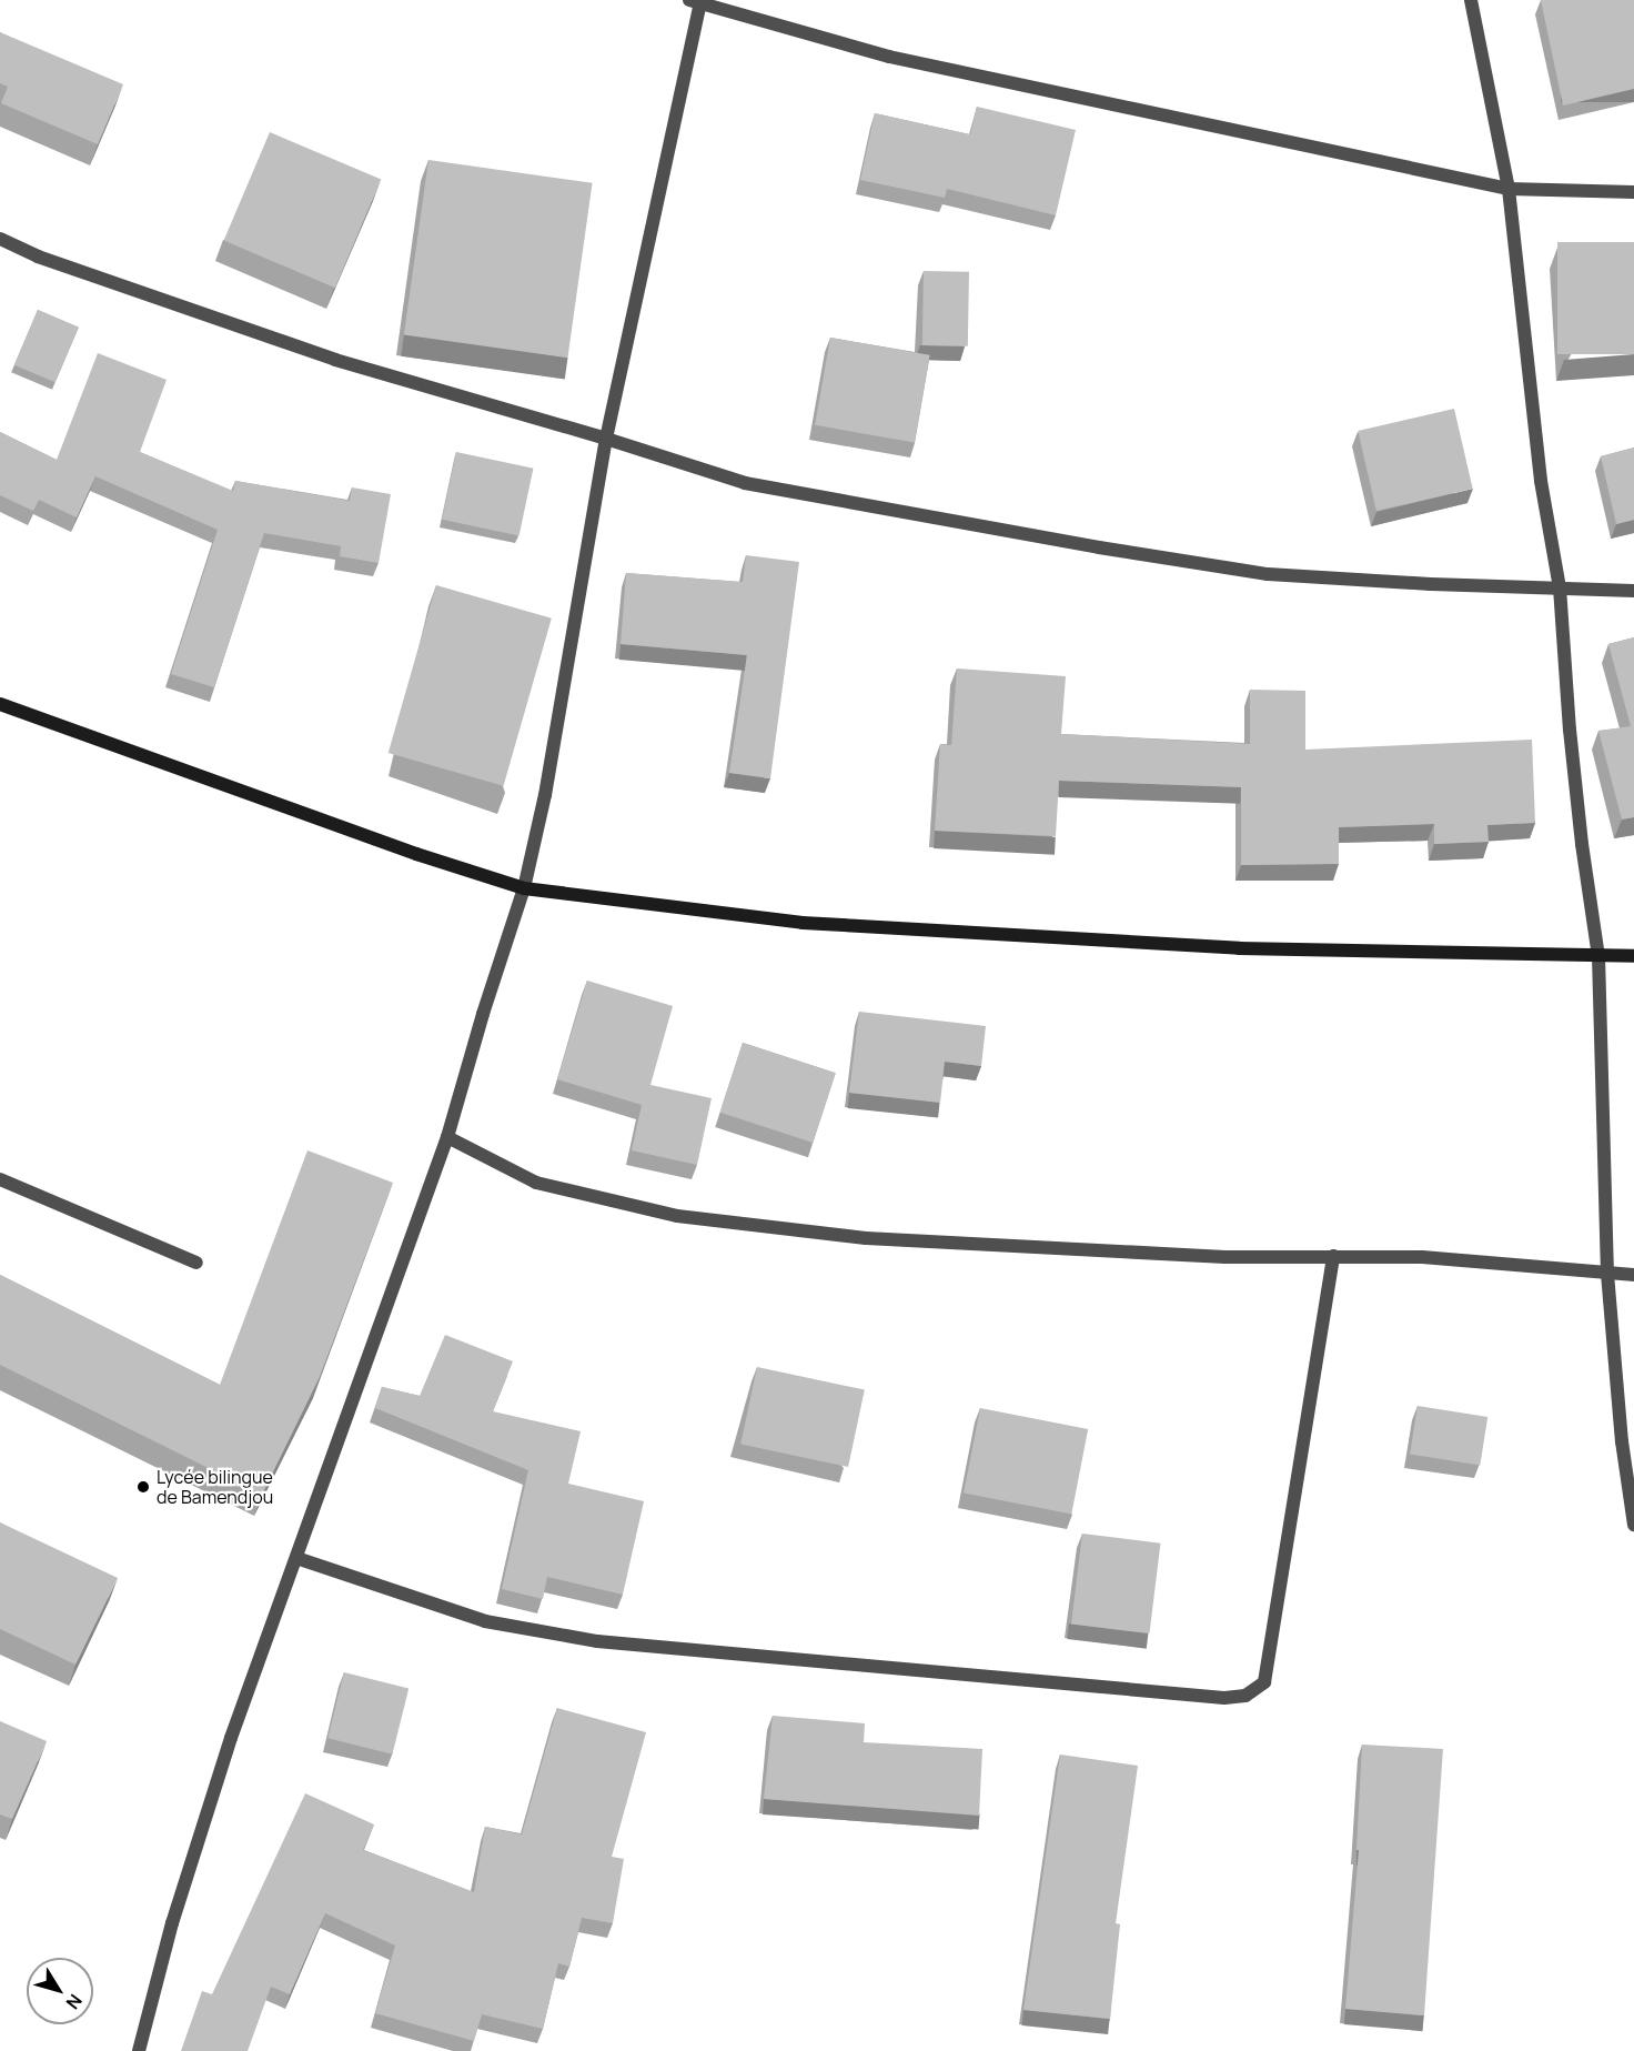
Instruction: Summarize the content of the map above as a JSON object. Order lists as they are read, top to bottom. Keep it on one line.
{"places":["Lycée bilingue de Bamendjou"],"north":"bottom right"}
